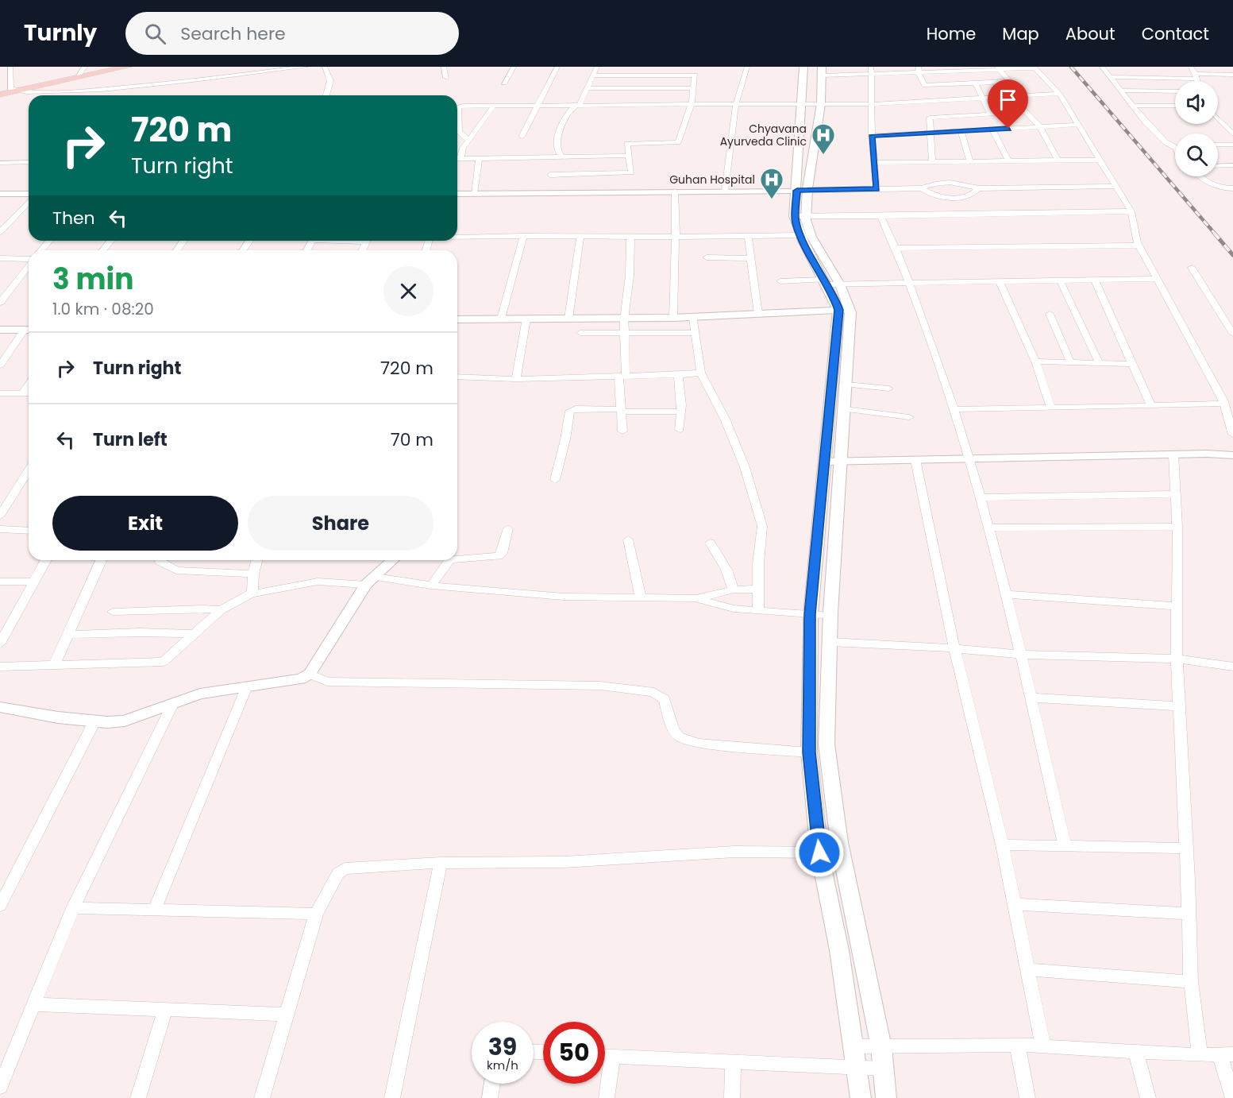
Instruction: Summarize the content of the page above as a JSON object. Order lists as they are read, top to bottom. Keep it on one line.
{"places":{"hospital":["Chyavana Ayurveda Clinic","Guhan Hospital"]},"page":{"header":"Turnly","search":"Search here","nav":["Home","Map","About","Contact"],"turn":["720 m","Turn right"],"then":"Then","heading":["3 min","1.0 km · 08:20"],"list":[{"name":"Turn right","value":"720 m"},{"name":"Turn left","value":"70 m"}],"buttons":["Exit","Share"],"speed":"39 km/h","limit":"50"}}
